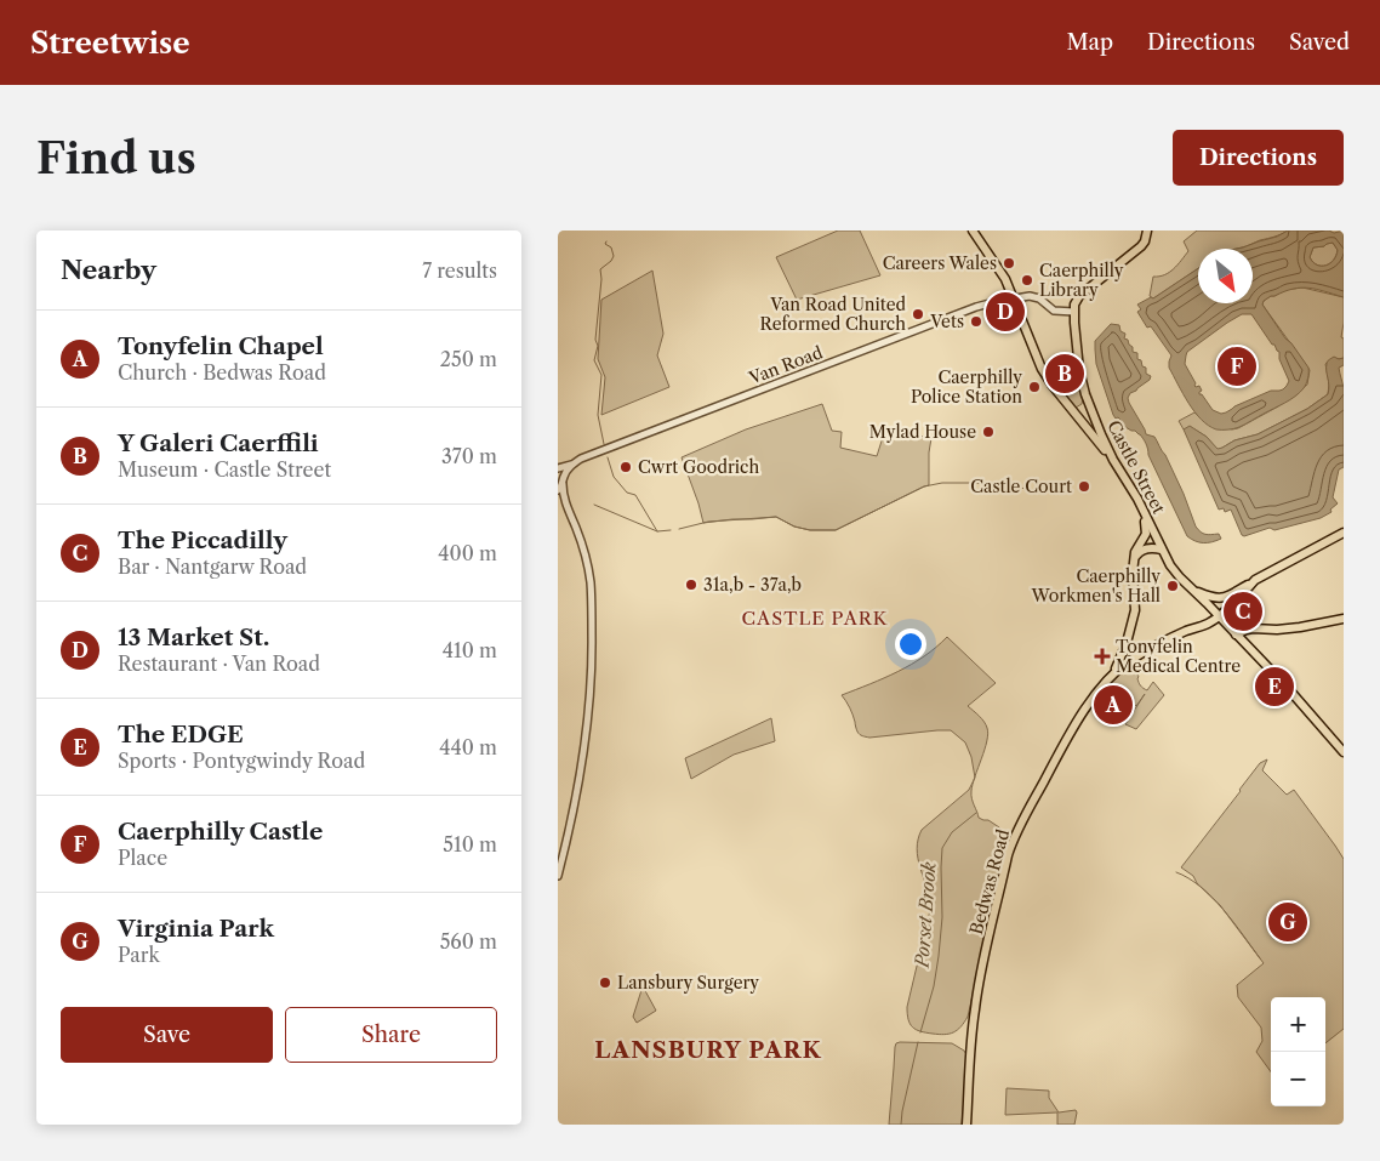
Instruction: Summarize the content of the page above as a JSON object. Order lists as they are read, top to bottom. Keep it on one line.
{"streets":{"main road":["Castle Street","Bedwas Road"],"street":["Van Road"]},"crossings":[["Van Road","Castle Street"]],"districts":["CASTLE PARK","LANSBURY PARK"],"water":["Porset Brook"],"places":{"other":["Careers Wales","Caerphilly Library","Van Road United Reformed Church","Vets","Caerphilly Police Station","Mylad House","Cwrt Goodrich","Castle Court","31a,b - 37a,b","Caerphilly Workmen's Hall","Lansbury Surgery"],"health":["Tonyfelin Medical Centre"]},"north":"bottom right","page":{"header":"Streetwise","nav":["Map","Directions","Saved"],"buttons":["Directions",["Save","Share"]],"title":"Find us","heading":["Nearby","7 results"],"pins":["D","F","B","C","E","A","G"],"list":[{"mark":"A","name":"Tonyfelin Chapel","note":"Church · Bedwas Road","value":"250 m"},{"mark":"B","name":"Y Galeri Caerffili","note":"Museum · Castle Street","value":"370 m"},{"mark":"C","name":"The Piccadilly","note":"Bar · Nantgarw Road","value":"400 m"},{"mark":"D","name":"13 Market St.","note":"Restaurant · Van Road","value":"410 m"},{"mark":"E","name":"The EDGE","note":"Sports · Pontygwindy Road","value":"440 m"},{"mark":"F","name":"Caerphilly Castle","note":"Place","value":"510 m"},{"mark":"G","name":"Virginia Park","note":"Park","value":"560 m"}],"map_buttons":["+","−"]}}
